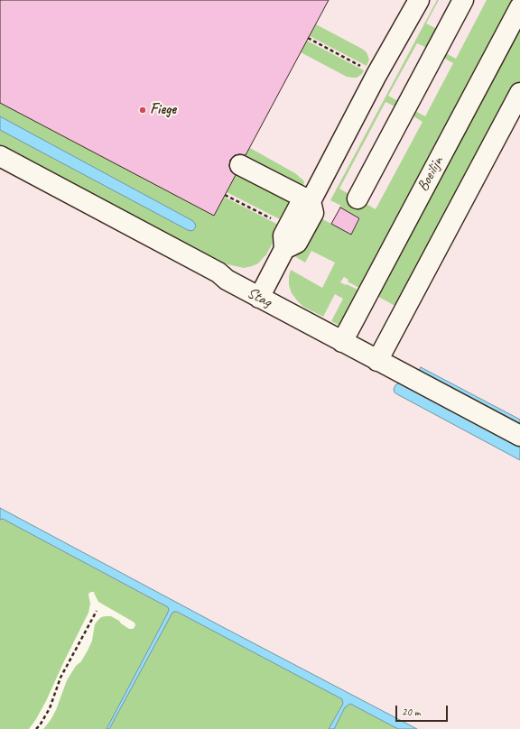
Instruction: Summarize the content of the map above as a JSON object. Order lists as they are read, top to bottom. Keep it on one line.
{"streets":{"street":["Boeilijn","Stag"]},"crossings":[["Boeilijn","Stag"]],"places":["Fiege"],"scale_bar":"20 m"}
